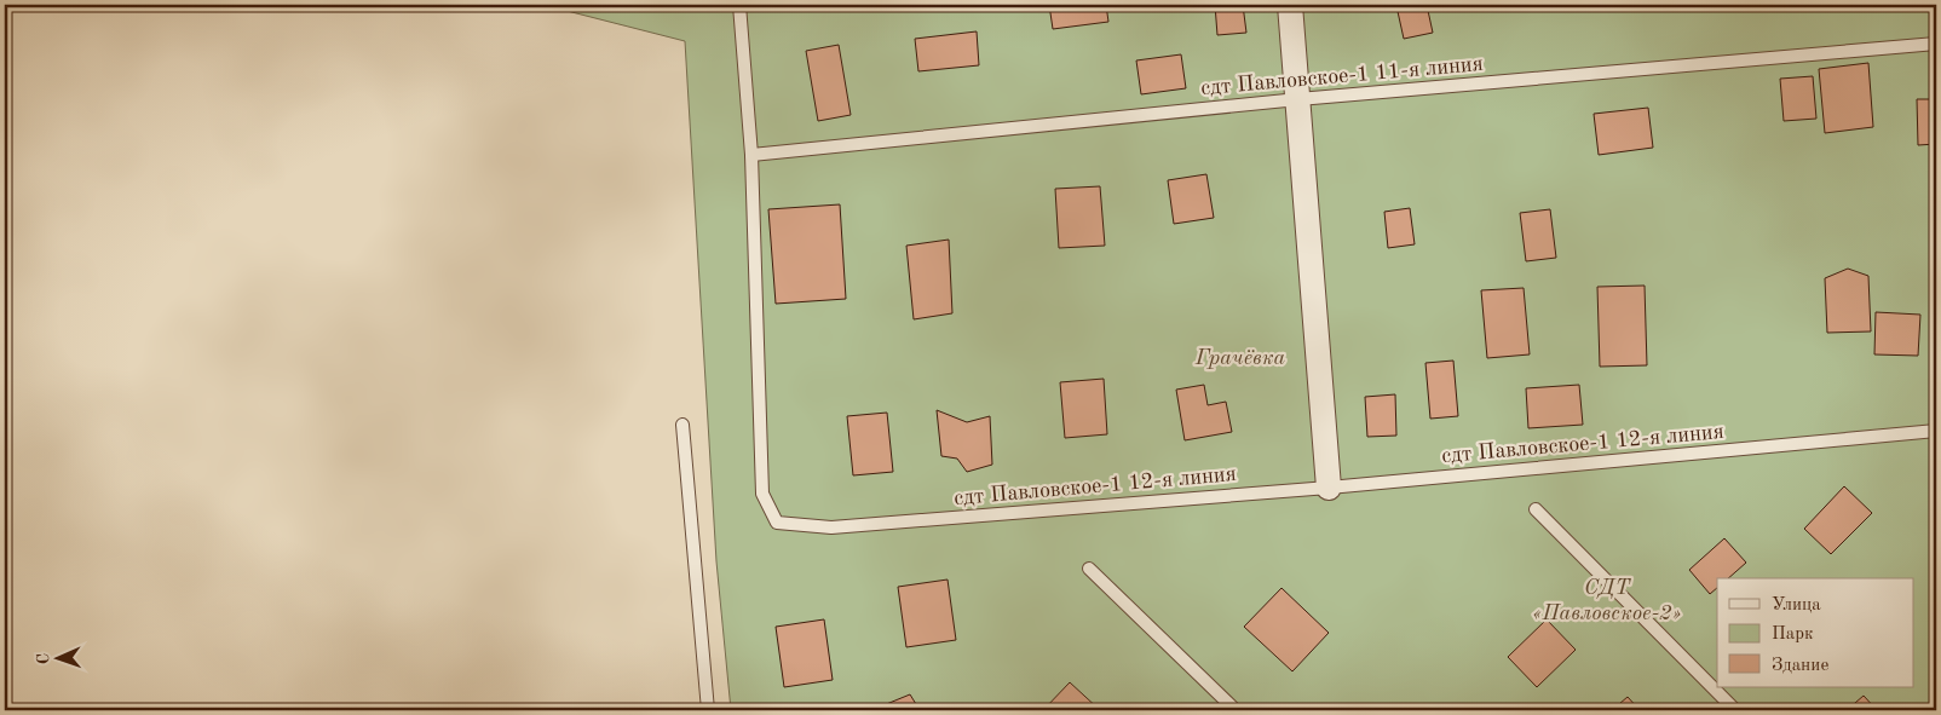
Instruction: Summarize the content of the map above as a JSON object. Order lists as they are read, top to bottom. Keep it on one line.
{"streets":{"lane":["сдт Павловское-1 11-я линия","сдт Павловское-1 12-я линия"]},"crossings":[["сдт Павловское-1 11-я линия","сдт Павловское-1 12-я линия"]],"parks":["Грачёвка","СДТ «Павловское-2»"],"legend":["Улица","Парк","Здание"],"north":"left"}
